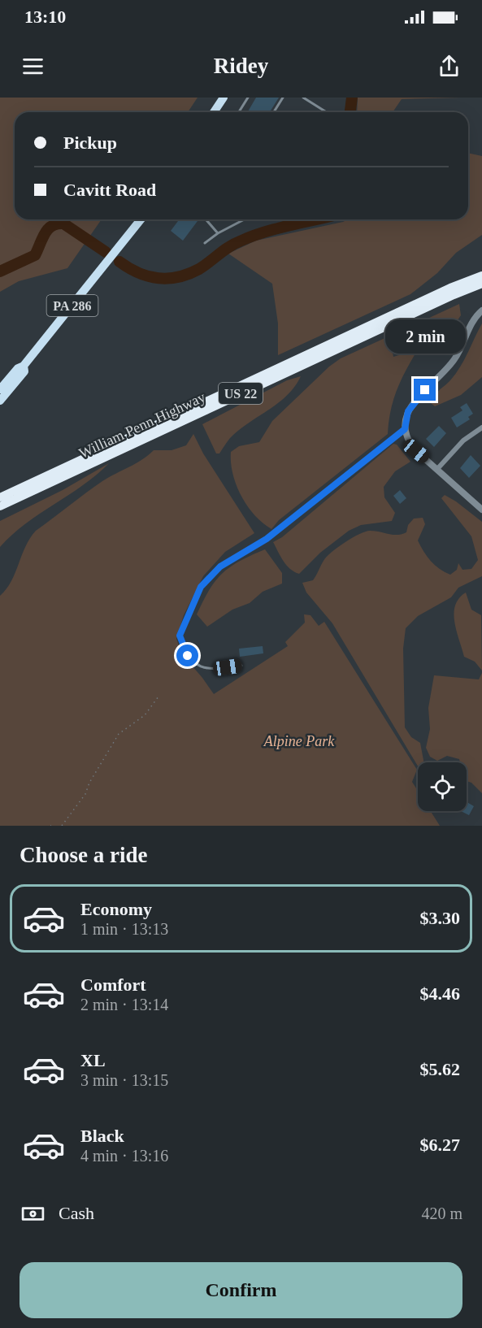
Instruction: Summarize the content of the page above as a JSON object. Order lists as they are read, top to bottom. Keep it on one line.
{"streets":{"highway":["US 22","William Penn Highway"],"main road":["PA 286"]},"parks":["Alpine Park"],"page":{"status":"13:10","header":"Ridey","banner":["Pickup","Cavitt Road"],"bubble":"2 min","heading":"Choose a ride","list":[{"name":"Economy","note":"1 min · 13:13","value":"$3.30"},{"name":"Comfort","note":"2 min · 13:14","value":"$4.46"},{"name":"XL","note":"3 min · 13:15","value":"$5.62"},{"name":"Black","note":"4 min · 13:16","value":"$6.27"}],"pay":["Cash","420 m"],"buttons":"Confirm"}}
